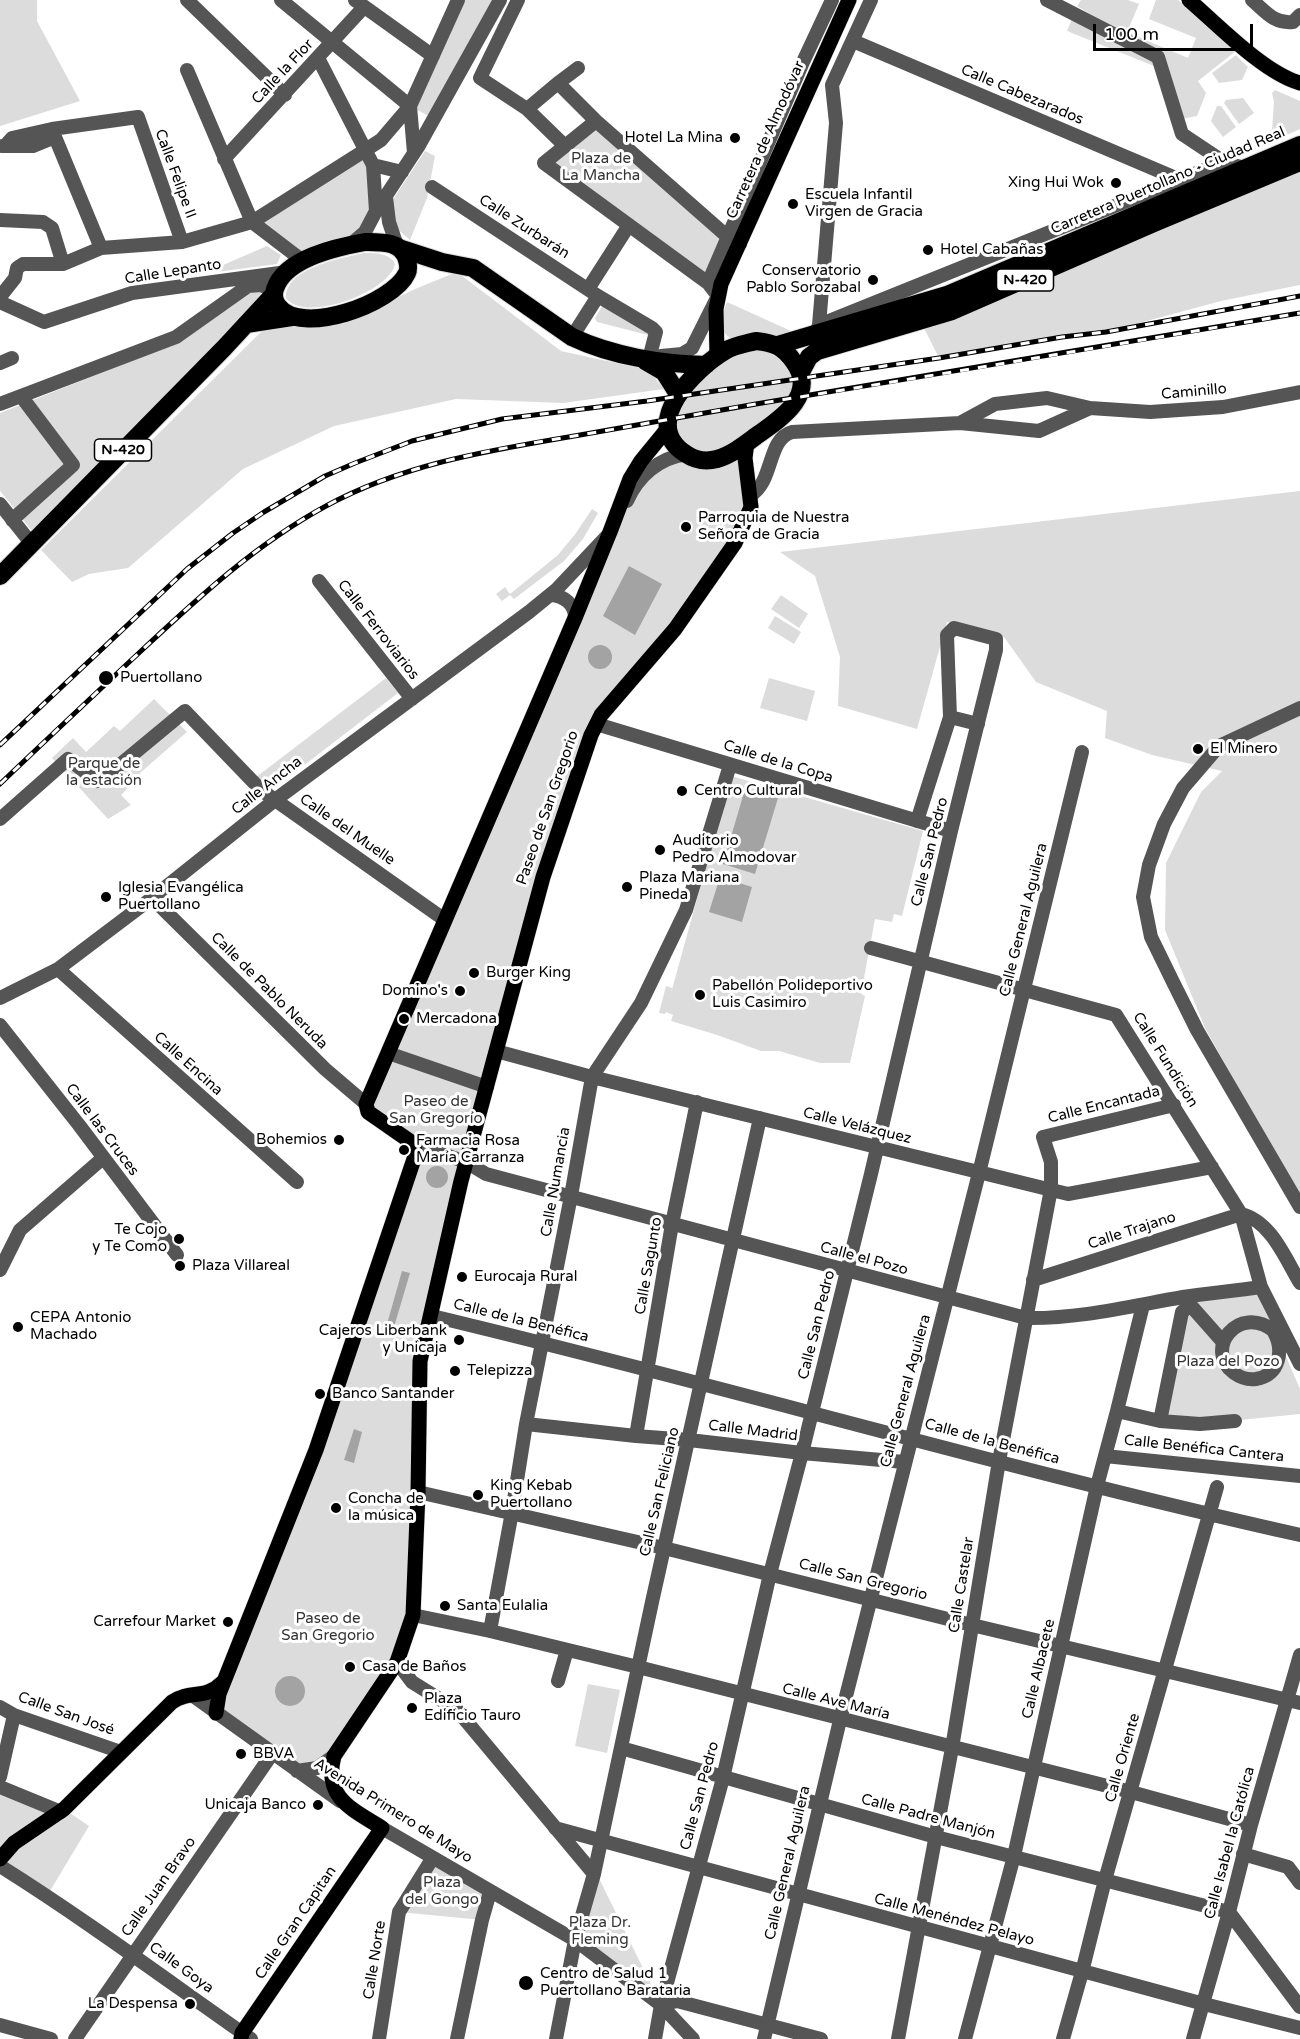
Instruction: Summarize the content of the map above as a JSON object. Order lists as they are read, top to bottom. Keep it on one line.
{"streets":{"highway":["Carretera Puertollano - Ciudad Real","N-420"],"main road":["Carretera de Almodóvar","Paseo de San Gregorio","Avenida Primero de Mayo","Calle Gran Capitan"],"street":["Calle la Flor","Calle Cabezarados","Calle Felipe II","Calle Zurbarán","Calle Lepanto","Caminillo","Calle Ferroviarios","Calle de la Copa","Calle Ancha","Calle del Muelle","Calle San Pedro","Calle General Aguilera","Calle de Pablo Neruda","Calle Fundición","Calle Encina","Calle Encantada","Calle Velázquez","Calle las Cruces","Calle Numancia","Calle Trajano","Calle el Pozo","Calle Sagunto","Calle de la Benéfica","Calle Madrid","Calle Benéfica Cantera","Calle San Feliciano","Calle San Gregorio","Calle Castelar","Calle Albacete","Calle Ave María","Calle San José","Calle Oriente","Calle Padre Manjón","Calle Isabel la Católica","Calle Juan Bravo","Calle Menéndez Pelayo","Calle Norte","Calle Goya"]},"crossings":[["Carretera de Almodóvar","Carretera Puertollano - Ciudad Real"],["Carretera de Almodóvar","Calle Zurbarán"],["Carretera de Almodóvar","N-420"],["Carretera de Almodóvar","Paseo de San Gregorio"],["Carretera Puertollano - Ciudad Real","N-420"],["Carretera Puertollano - Ciudad Real","Paseo de San Gregorio"],["N-420","Paseo de San Gregorio"],["Caminillo","Paseo de San Gregorio"],["Calle Ferroviarios","Calle Ancha"],["Calle de la Copa","Paseo de San Gregorio"],["Calle de la Copa","Calle San Pedro"],["Calle de la Copa","Calle Numancia"],["Calle Ancha","Calle del Muelle"],["Calle Ancha","Calle de Pablo Neruda"],["Calle Ancha","Calle Encina"],["Paseo de San Gregorio","Calle Velázquez"],["Paseo de San Gregorio","Calle el Pozo"],["Paseo de San Gregorio","Calle de la Benéfica"],["Paseo de San Gregorio","Calle San Gregorio"],["Paseo de San Gregorio","Calle Ave María"],["Paseo de San Gregorio","Avenida Primero de Mayo"],["Calle San Pedro","Calle Fundición"],["Calle San Pedro","Calle Velázquez"],["Calle San Pedro","Calle el Pozo"],["Calle San Pedro","Calle de la Benéfica"],["Calle San Pedro","Calle Madrid"],["Calle San Pedro","Calle San Gregorio"],["Calle San Pedro","Calle Ave María"],["Calle San Pedro","Avenida Primero de Mayo"],["Calle San Pedro","Calle Padre Manjón"],["Calle San Pedro","Calle Menéndez Pelayo"],["Calle General Aguilera","Calle Fundición"],["Calle General Aguilera","Calle Velázquez"],["Calle General Aguilera","Calle el Pozo"],["Calle General Aguilera","Calle de la Benéfica"],["Calle General Aguilera","Calle Madrid"],["Calle General Aguilera","Calle San Gregorio"],["Calle General Aguilera","Calle Ave María"],["Calle General Aguilera","Calle Padre Manjón"],["Calle General Aguilera","Calle Menéndez Pelayo"],["Calle Fundición","Calle Encantada"],["Calle Fundición","Calle Velázquez"],["Calle Fundición","Calle Trajano"],["Calle Fundición","Calle el Pozo"],["Calle Encantada","Calle Castelar"],["Calle Velázquez","Calle Numancia"],["Calle Velázquez","Calle Sagunto"],["Calle Velázquez","Calle San Feliciano"],["Calle Velázquez","Calle Castelar"],["Calle Numancia","Calle el Pozo"],["Calle Numancia","Calle de la Benéfica"],["Calle Numancia","Calle Madrid"],["Calle Numancia","Calle San Gregorio"],["Calle Numancia","Calle Ave María"],["Calle Trajano","Calle Castelar"],["Calle el Pozo","Calle Sagunto"],["Calle el Pozo","Calle San Feliciano"],["Calle el Pozo","Calle Castelar"],["Calle el Pozo","Calle Albacete"],["Calle Sagunto","Calle de la Benéfica"],["Calle Sagunto","Calle Madrid"],["Calle de la Benéfica","Calle San Feliciano"],["Calle de la Benéfica","Calle Castelar"],["Calle de la Benéfica","Calle Albacete"],["Calle de la Benéfica","Calle Oriente"],["Calle Madrid","Calle San Feliciano"],["Calle Benéfica Cantera","Calle Albacete"],["Calle San Feliciano","Calle San Gregorio"],["Calle San Feliciano","Calle Ave María"],["Calle San Feliciano","Calle Padre Manjón"],["Calle San Feliciano","Calle Menéndez Pelayo"],["Calle San Gregorio","Calle Castelar"],["Calle San Gregorio","Calle Albacete"],["Calle San Gregorio","Calle Oriente"],["Calle San Gregorio","Calle Isabel la Católica"],["Calle Castelar","Calle Ave María"],["Calle Castelar","Calle Padre Manjón"],["Calle Castelar","Calle Menéndez Pelayo"],["Calle Albacete","Calle Ave María"],["Calle Albacete","Calle Padre Manjón"],["Calle Albacete","Calle Menéndez Pelayo"],["Calle Ave María","Calle Oriente"],["Calle Ave María","Calle Isabel la Católica"],["Calle Oriente","Calle Padre Manjón"],["Calle Oriente","Calle Menéndez Pelayo"],["Avenida Primero de Mayo","Calle Juan Bravo"],["Avenida Primero de Mayo","Calle Gran Capitan"],["Avenida Primero de Mayo","Calle Norte"],["Calle Padre Manjón","Calle Isabel la Católica"],["Calle Isabel la Católica","Calle Menéndez Pelayo"],["Calle Juan Bravo","Calle Goya"],["Calle Gran Capitan","Calle Goya"]],"parks":["Plaza de La Mancha","Parque de la estación","Paseo de San Gregorío","Plaza del Pozo","Paseo de San Gregorio","Plaza del Gongo","Plaza Dr. Fleming"],"places":["Hotel La Mina","Xing Hui Wok","Escuela Infantil Virgen de Gracia","Hotel Cabañas","Conservatorio Pablo Sorozabal","Parroquia de Nuestra Señora de Gracia","Puertollano","El Minero","Centro Cultural","Auditorio Pedro Almodovar","Plaza Mariana Pineda","Iglesia Evangélica Puertollano","Burger King","Domino's","Pabellón Polideportivo Luis Casimiro","Mercadona","Bohemios","Farmacia Rosa María Carranza","Te Cojo y Te Como","Plaza Villareal","Eurocaja Rural","CEPA Antonio Machado","Cajeros Liberbank y Unicaja","Telepizza","Banco Santander","King Kebab Puertollano","Concha de la música","Santa Eulalia","Carrefour Market","Casa de Baños","Plaza Edificio Tauro","BBVA","Unicaja Banco","Centro de Salud 1 Puertollano Barataria","La Despensa"],"scale_bar":"100 m"}
